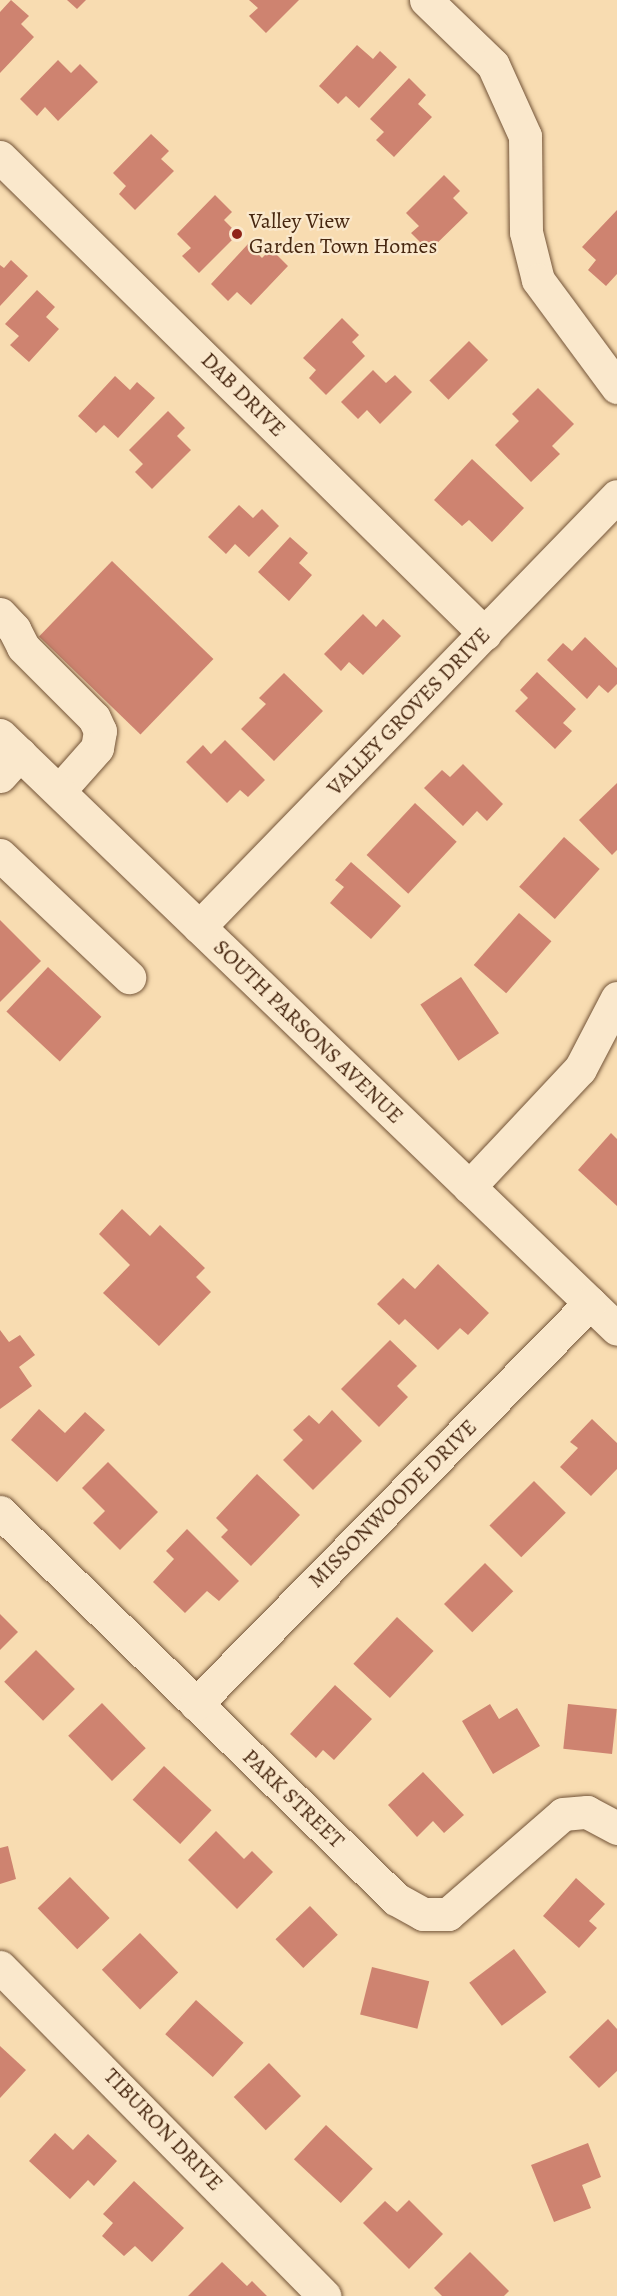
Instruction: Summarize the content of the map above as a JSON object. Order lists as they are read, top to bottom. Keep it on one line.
{"streets":{"street":["DAB DRIVE","VALLEY GROVES DRIVE","SOUTH PARSONS AVENUE","MISSONWOODE DRIVE","PARK STREET","TIBURON DRIVE"]},"crossings":[["DAB DRIVE","VALLEY GROVES DRIVE"],["VALLEY GROVES DRIVE","SOUTH PARSONS AVENUE"],["SOUTH PARSONS AVENUE","MISSONWOODE DRIVE"],["MISSONWOODE DRIVE","PARK STREET"]],"places":["Valley View Garden Town Homes"]}
